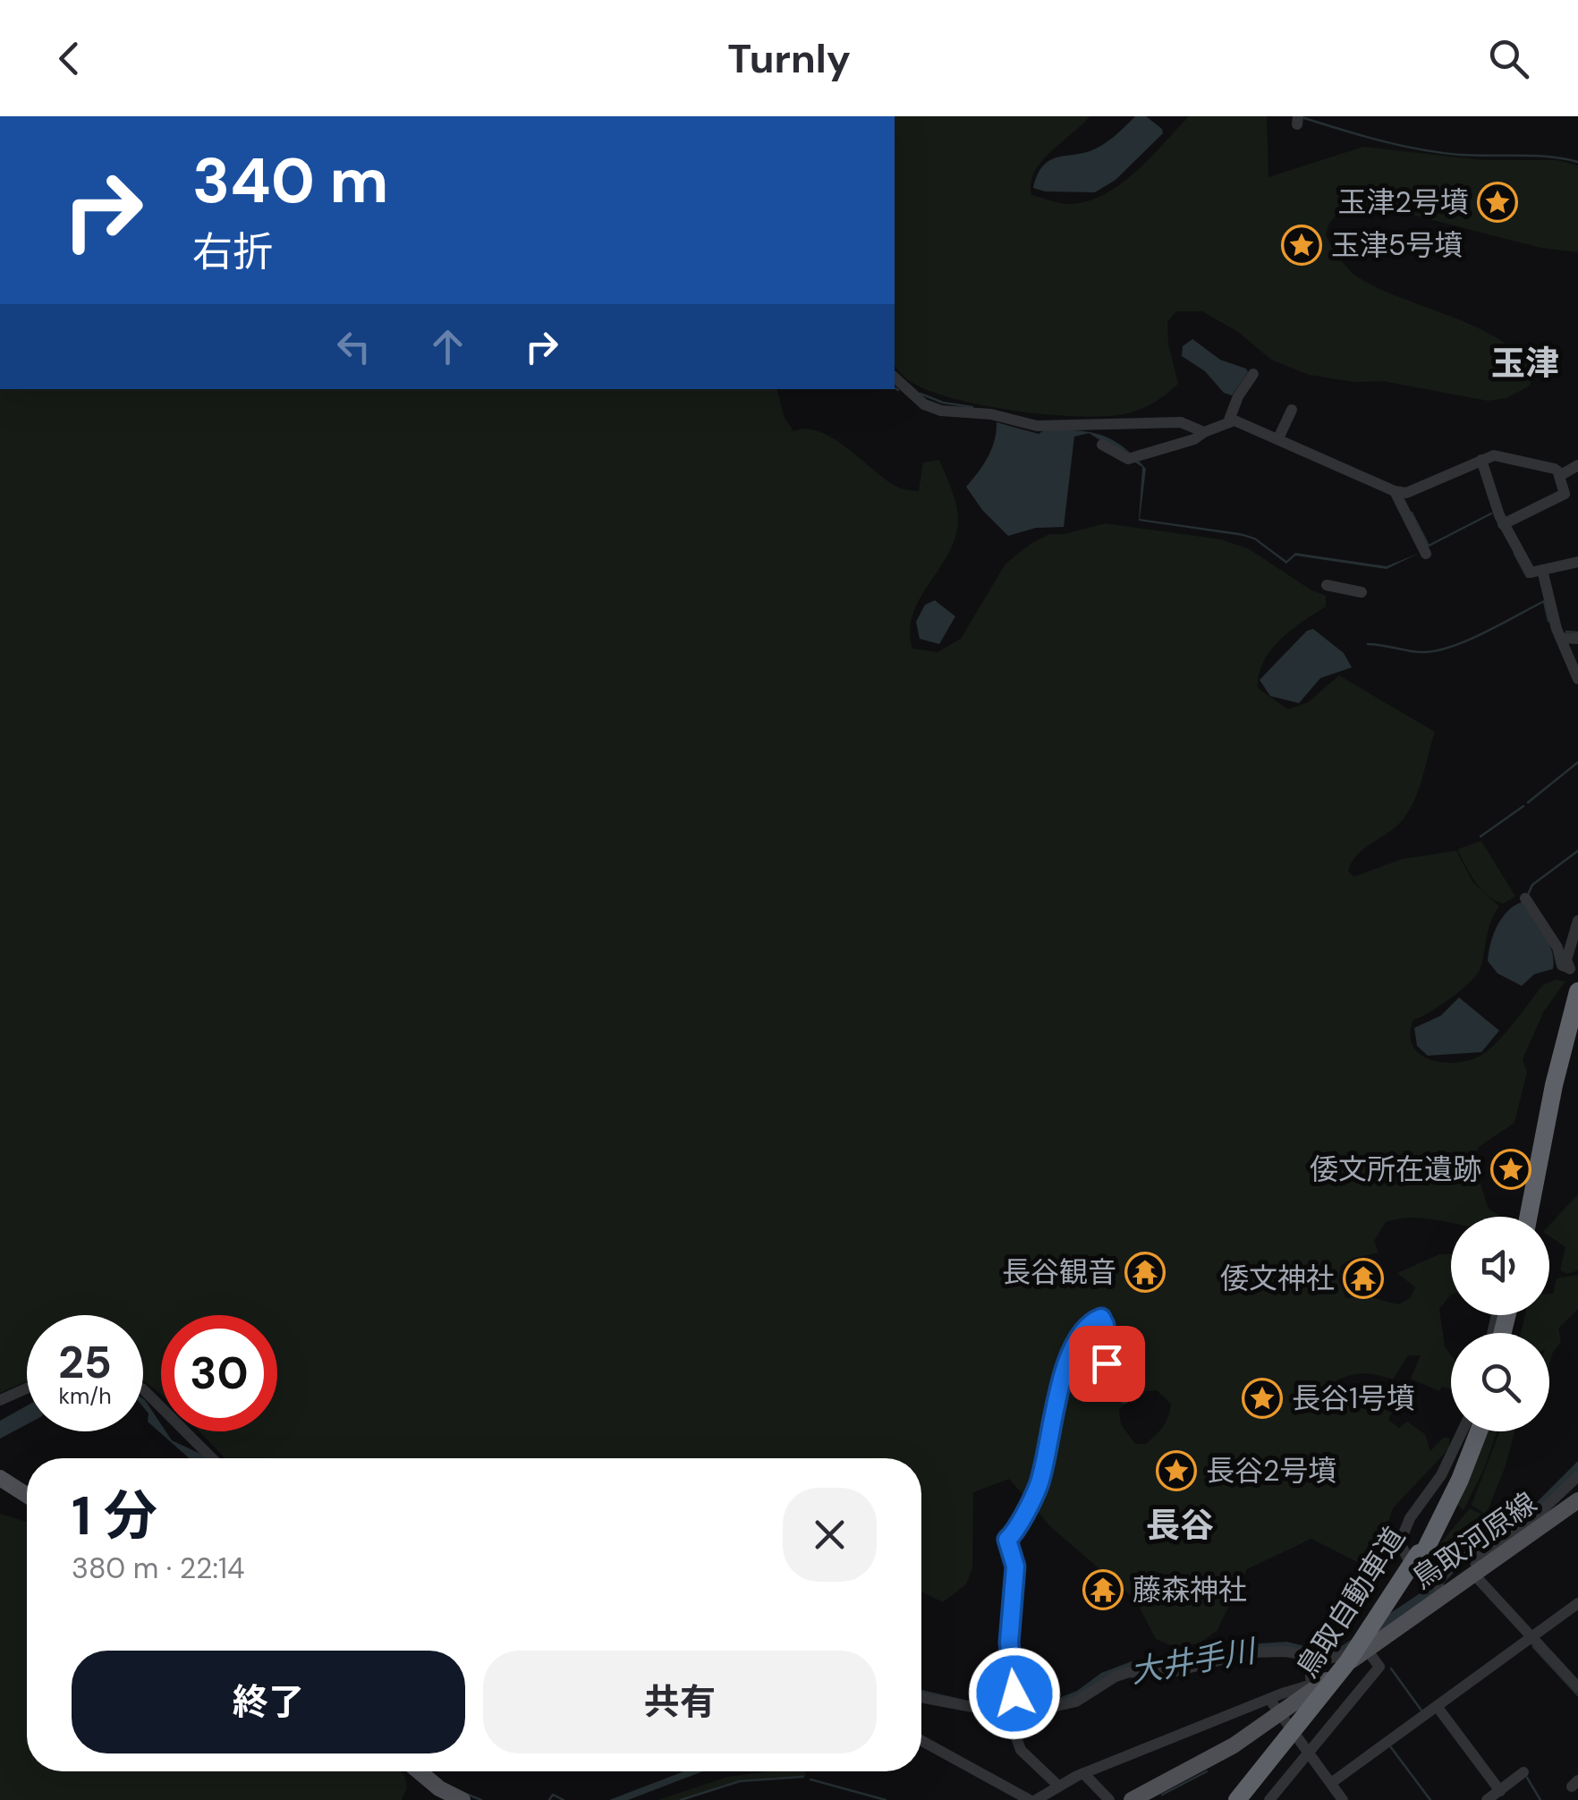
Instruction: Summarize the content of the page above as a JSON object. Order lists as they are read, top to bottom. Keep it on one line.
{"streets":{"highway":["鳥取自動車道"],"main road":["鳥取河原線"]},"districts":["玉津","長谷"],"water":["大井手川"],"places":{"place":["玉津2号墳","玉津5号墳","倭文所在遺跡","長谷1号墳","長谷2号墳"],"temple":["長谷観音","倭文神社","藤森神社"]},"page":{"header":"Turnly","turn":["340 m","右折"],"speed":"25 km/h","limit":"30","heading":["1 分","380 m · 22:14"],"buttons":["終了","共有"]}}
